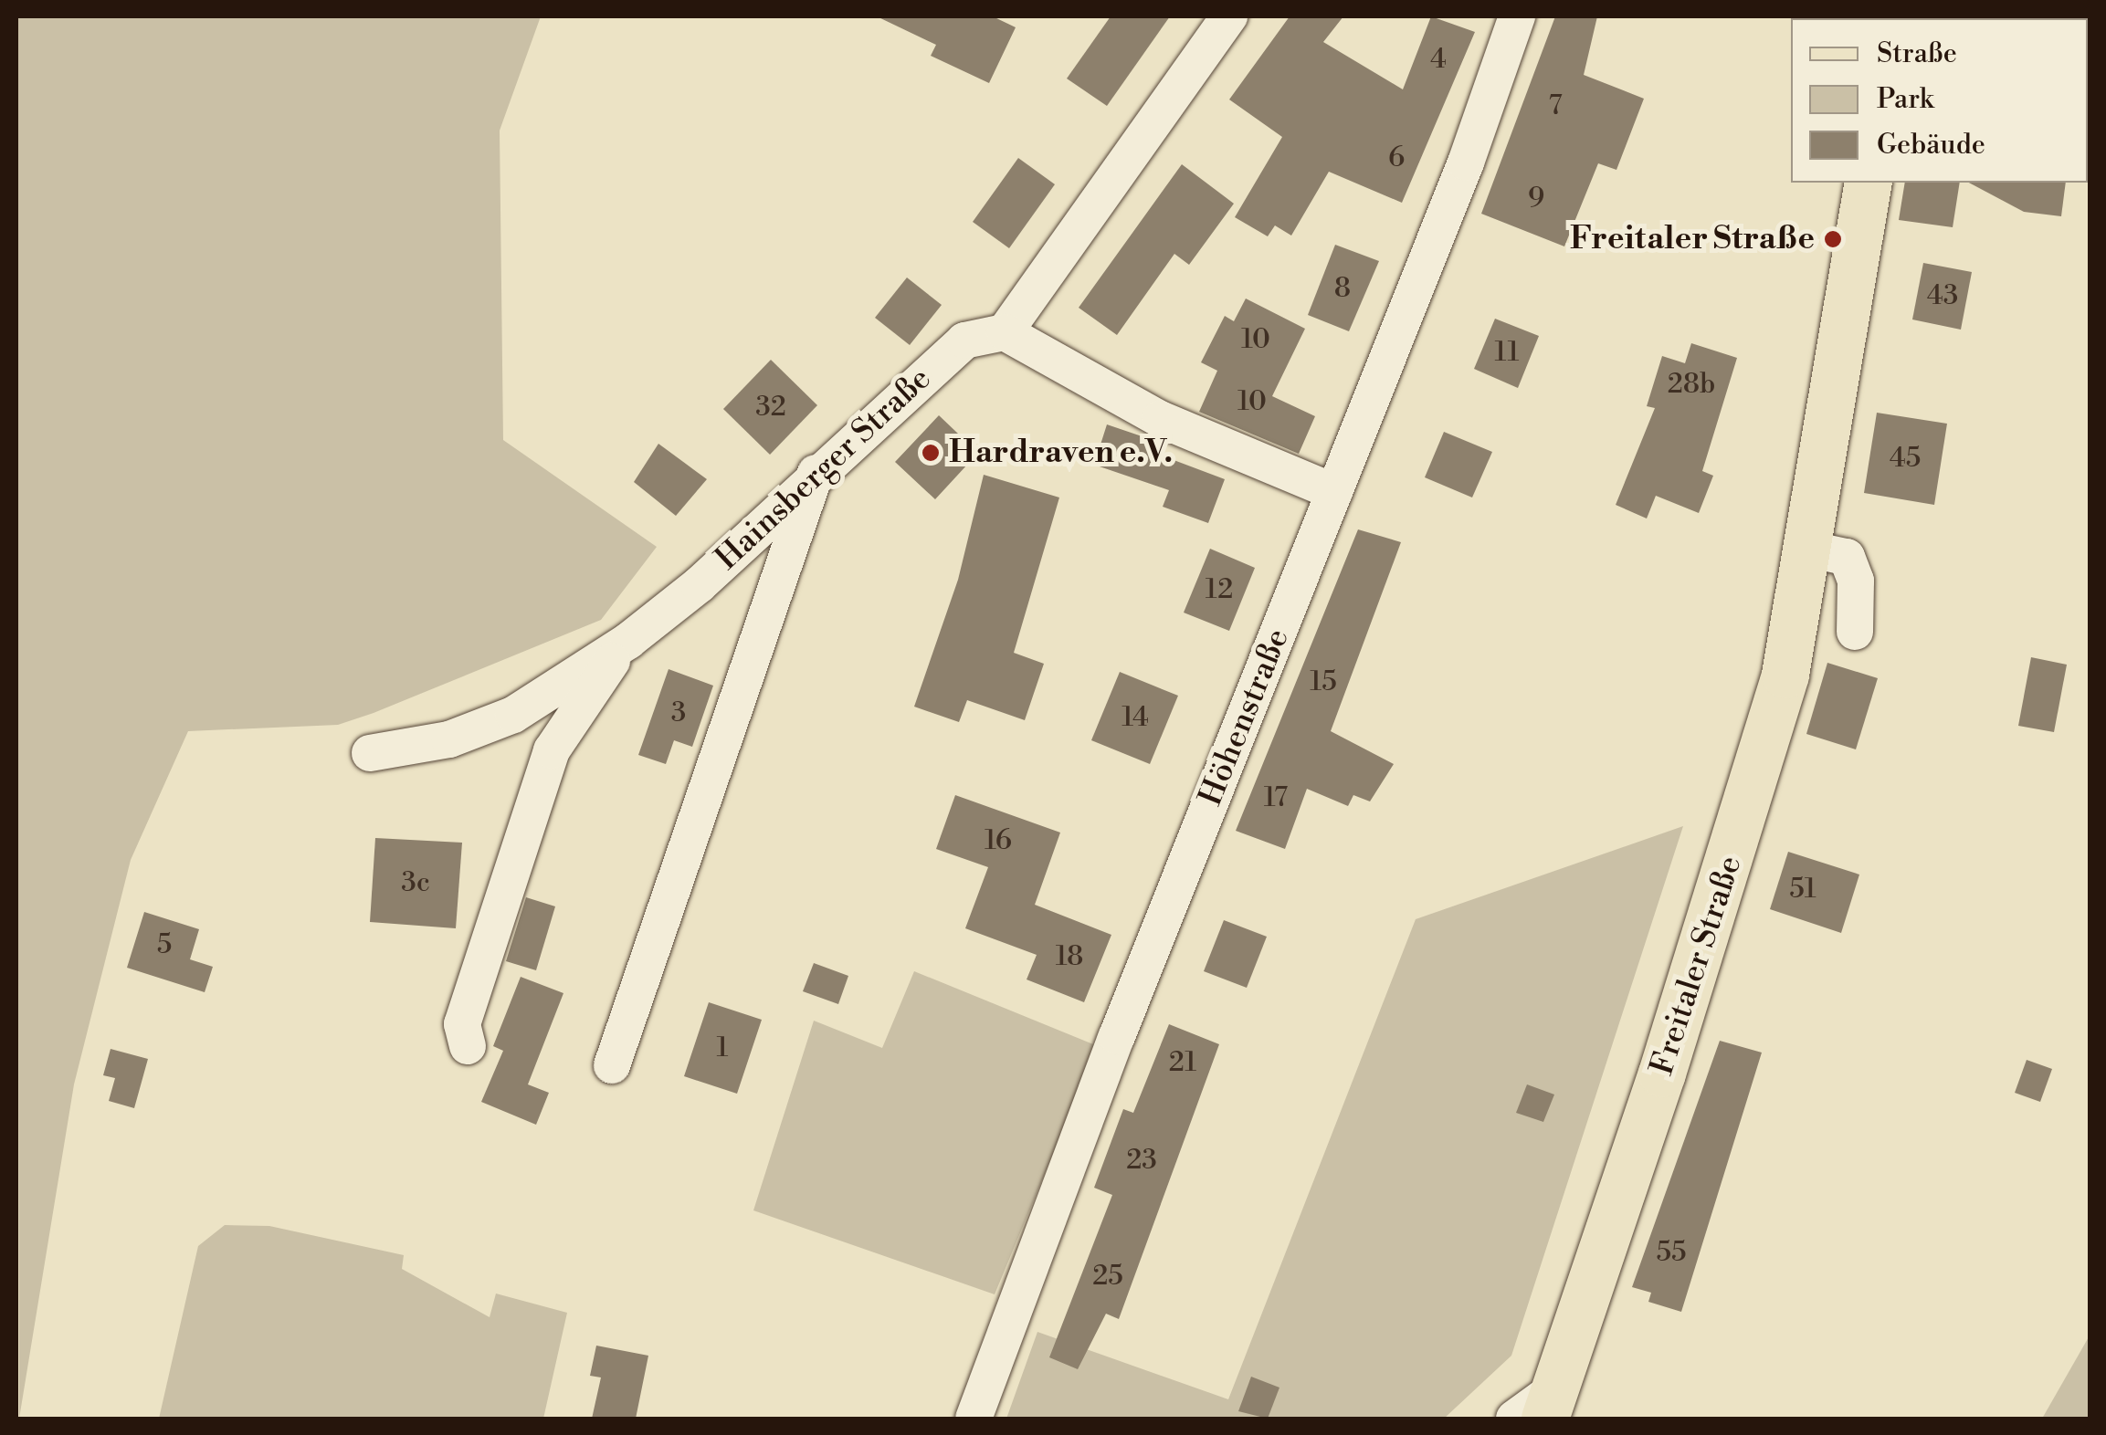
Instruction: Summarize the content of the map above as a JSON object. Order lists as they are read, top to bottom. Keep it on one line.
{"streets":{"main road":["Freitaler Straße"],"street":["Hainsberger Straße","Höhenstraße"]},"places":["Freitaler Straße","Hardraven e.V."],"house_numbers":["4","7","6","9","8","43","10","11","28b","10","32","45","12","15","3","14","17","16","3c","51","5","18","1","21","23","55","25"],"legend":["Straße","Park","Gebäude"]}
